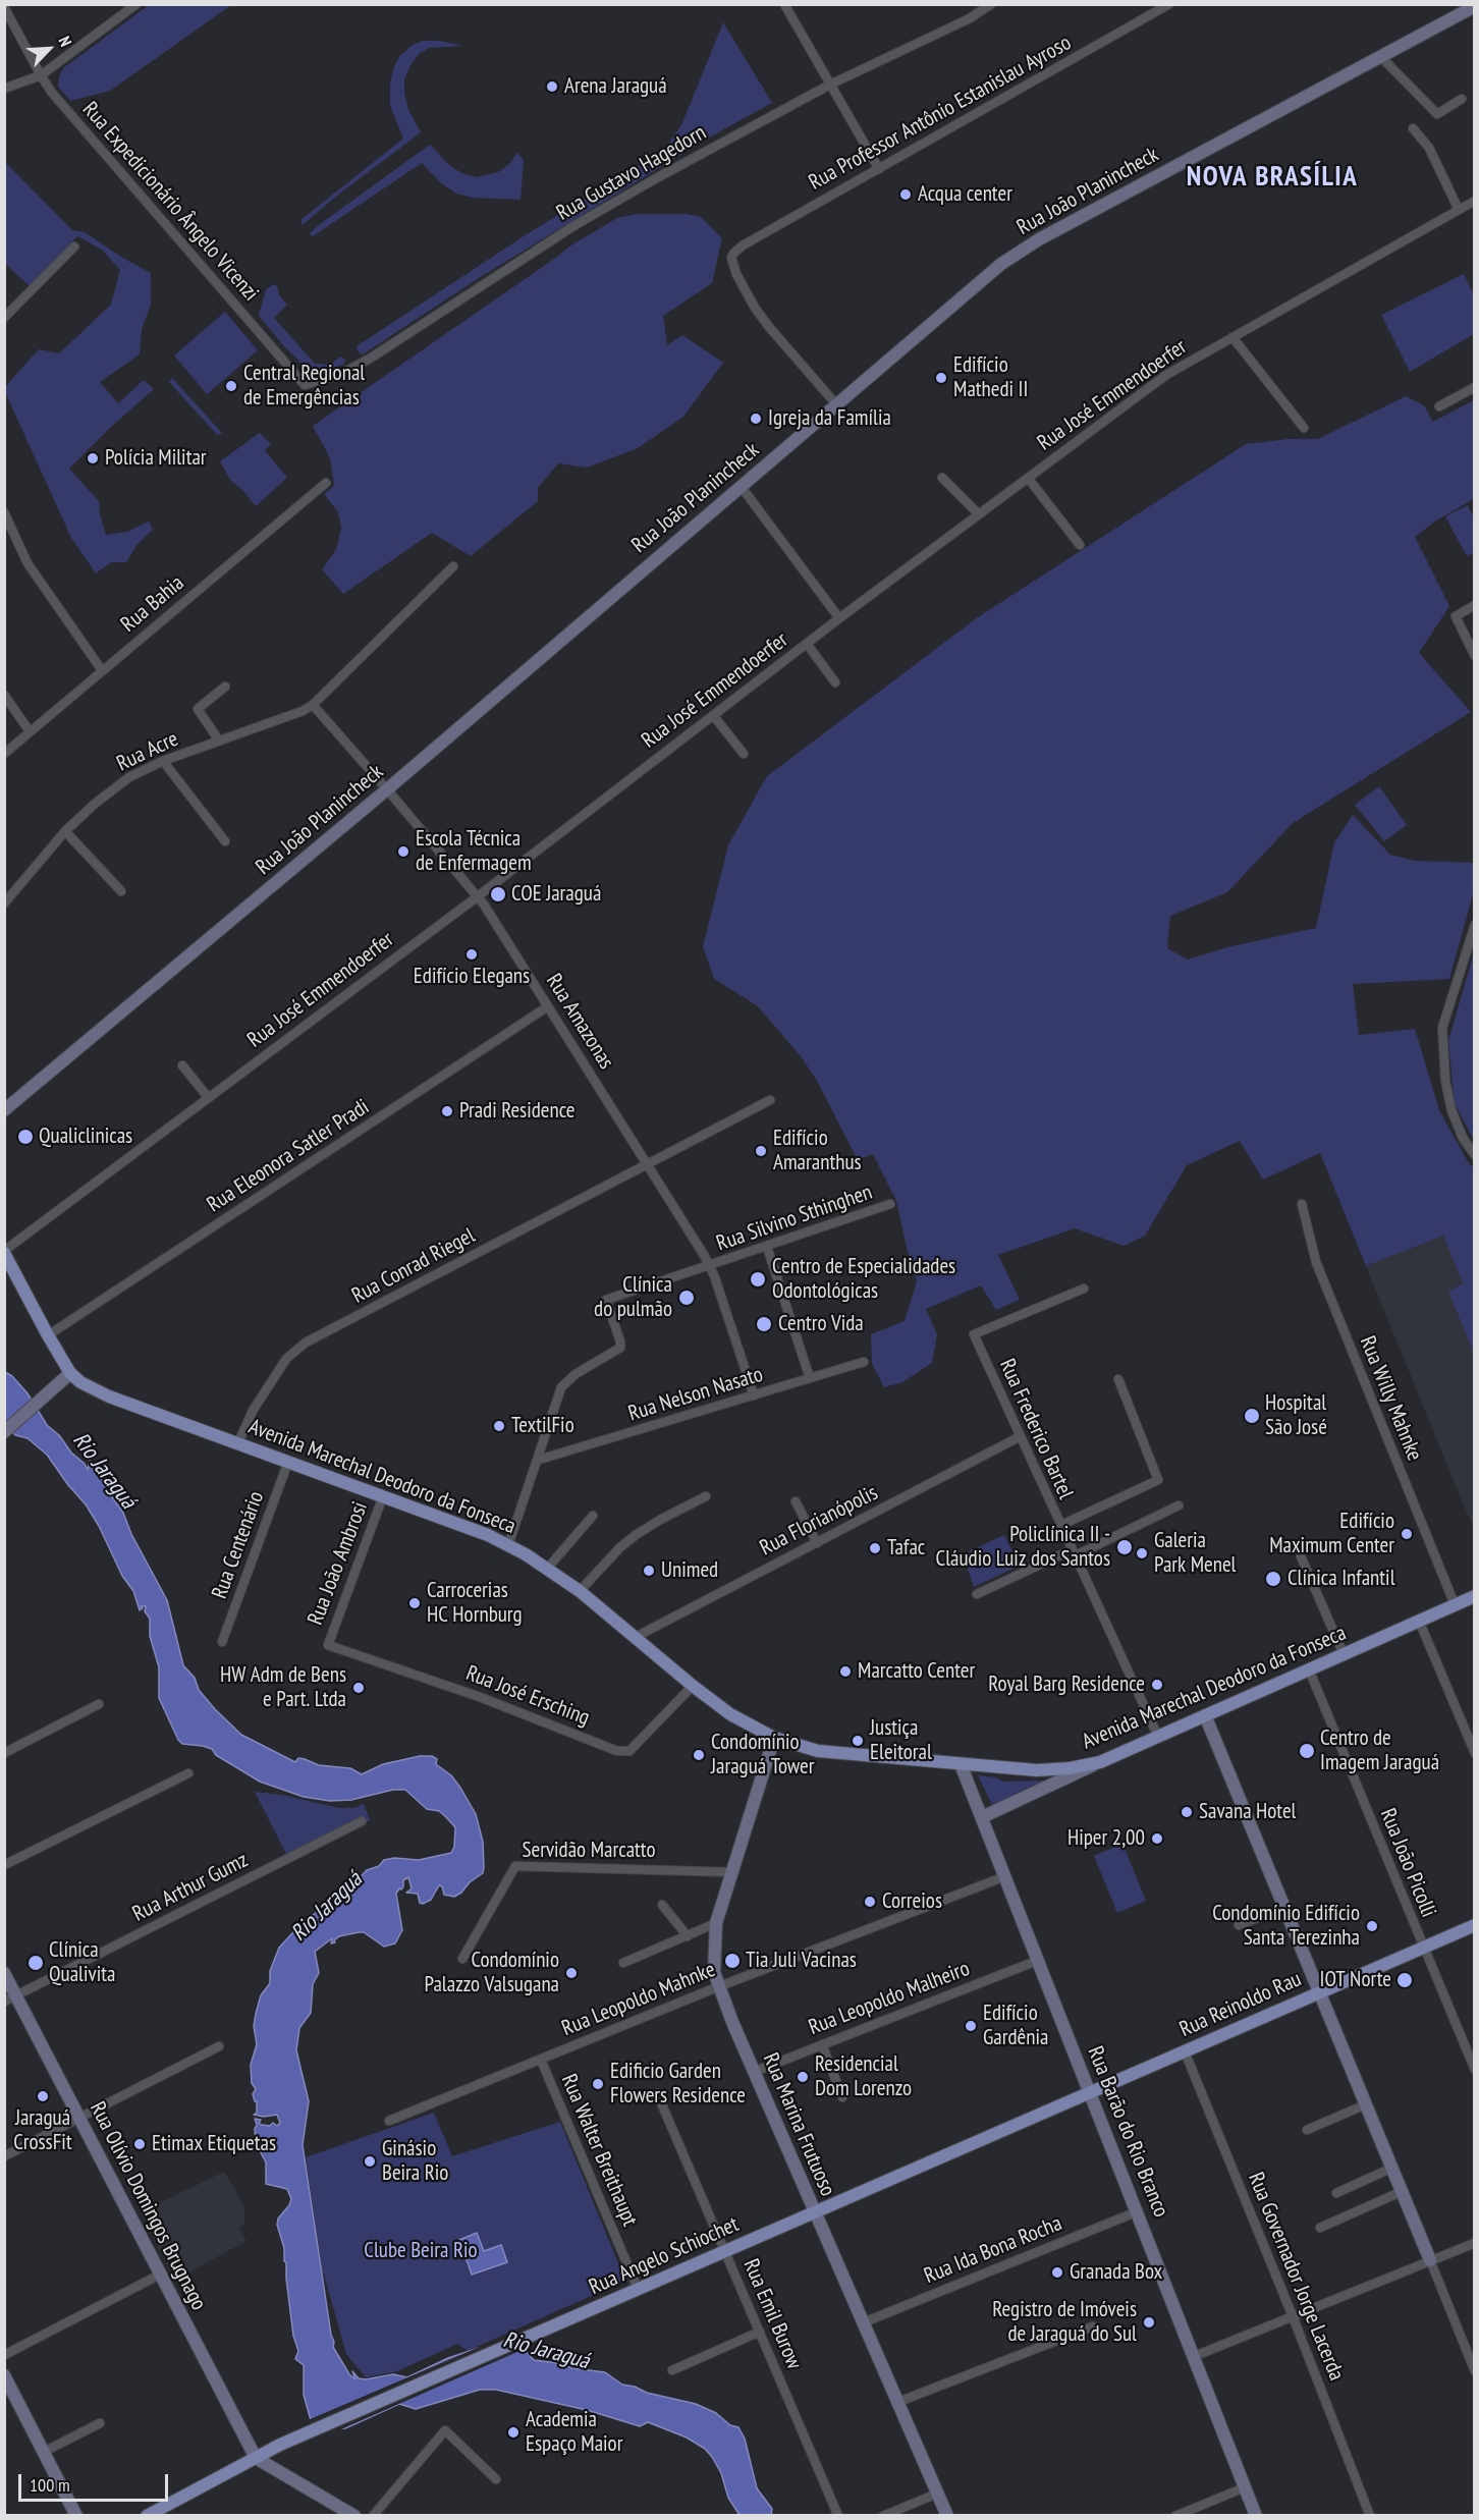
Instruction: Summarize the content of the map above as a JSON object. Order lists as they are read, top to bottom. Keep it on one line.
{"streets":{"main road":["Rua João Planincheck","Avenida Marechal Deodoro da Fonseca","Rua Reinoldo Rau","Rua Marina Frutuoso","Rua Barão do Rio Branco","Rua Olívio Domingos Brugnago","Rua Angelo Schiochet"],"street":["Rua Professor Antônio Estanislau Ayroso","Rua Gustavo Hagedorn","Rua Expedicionário Ângelo Vicenzi","Rua José Emmendoerfer","Rua Bahia","Rua Acre","Rua Amazonas","Rua Eleonora Satler Pradi","Rua Silvino Sthinghen","Rua Conrad Riegel","Rua Nelson Nasato","Rua Willy Mahnke","Rua Frederico Bartel","Rua Florianópolis","Rua Centenário","Rua João Ambrosi","Rua José Ersching","Servidão Marcatto","Rua João Picolli","Rua Arthur Gumz","Rua Leopoldo Malheiro","Rua Leopoldo Mahnke","Rua Walter Breithaupt","Rua Ida Bona Rocha","Rua Governador Jorge Lacerda","Rua Emil Burow"]},"crossings":[["Rua Professor Antônio Estanislau Ayroso","Rua João Planincheck"],["Rua Gustavo Hagedorn","Rua Expedicionário Ângelo Vicenzi"],["Rua João Planincheck","Rua Amazonas"],["Rua José Emmendoerfer","Rua Amazonas"],["Rua Acre","Rua Amazonas"],["Rua Amazonas","Rua Eleonora Satler Pradi"],["Rua Amazonas","Rua Silvino Sthinghen"],["Rua Amazonas","Rua Conrad Riegel"],["Rua Amazonas","Rua Nelson Nasato"],["Rua Silvino Sthinghen","Rua Nelson Nasato"],["Rua Conrad Riegel","Avenida Marechal Deodoro da Fonseca"],["Rua Willy Mahnke","Avenida Marechal Deodoro da Fonseca"],["Rua Frederico Bartel","Avenida Marechal Deodoro da Fonseca"],["Rua Frederico Bartel","Rua Florianópolis"],["Avenida Marechal Deodoro da Fonseca","Rua Florianópolis"],["Avenida Marechal Deodoro da Fonseca","Rua Centenário"],["Avenida Marechal Deodoro da Fonseca","Rua João Ambrosi"],["Avenida Marechal Deodoro da Fonseca","Rua José Ersching"],["Avenida Marechal Deodoro da Fonseca","Rua João Picolli"],["Avenida Marechal Deodoro da Fonseca","Rua Marina Frutuoso"],["Avenida Marechal Deodoro da Fonseca","Rua Barão do Rio Branco"],["Rua João Ambrosi","Rua José Ersching"],["Servidão Marcatto","Rua Marina Frutuoso"],["Rua João Picolli","Rua Reinoldo Rau"],["Rua Arthur Gumz","Rua Olívio Domingos Brugnago"],["Rua Leopoldo Malheiro","Rua Marina Frutuoso"],["Rua Leopoldo Malheiro","Rua Barão do Rio Branco"],["Rua Leopoldo Mahnke","Rua Marina Frutuoso"],["Rua Leopoldo Mahnke","Rua Barão do Rio Branco"],["Rua Leopoldo Mahnke","Rua Walter Breithaupt"],["Rua Reinoldo Rau","Rua Barão do Rio Branco"],["Rua Reinoldo Rau","Rua Angelo Schiochet"],["Rua Reinoldo Rau","Rua Governador Jorge Lacerda"],["Rua Marina Frutuoso","Rua Ida Bona Rocha"],["Rua Marina Frutuoso","Rua Angelo Schiochet"],["Rua Barão do Rio Branco","Rua Ida Bona Rocha"],["Rua Barão do Rio Branco","Rua Angelo Schiochet"],["Rua Walter Breithaupt","Rua Angelo Schiochet"],["Rua Olívio Domingos Brugnago","Rua Angelo Schiochet"],["Rua Angelo Schiochet","Rua Emil Burow"]],"districts":["NOVA BRASÍLIA"],"water":["Rio Jaraguá"],"parks":["Clube Beira Rio"],"places":["Arena Jaraguá","Acqua center","Edifício Mathedi II","Central Regional de Emergências","Igreja da Família","Polícia Militar","Escola Técnica de Enfermagem","COE Jaraguá","Edifício Elegans","Pradi Residence","Qualiclinicas","Edifício Amaranthus","Centro de Especialidades Odontológicas","Clínica do pulmão","Centro Vida","Hospital São José","TextilFio","Edifício Maximum Center","Policlínica II - Cláudio Luiz dos Santos","Tafac","Galeria Park Menel","Unimed","Clínica Infantil","Carrocerias HC Hornburg","Marcatto Center","Royal Barg Residence","HW Adm de Bens e Part. Ltda","Justiça Eleitoral","Centro de Imagem Jaraguá","Condomínio Jaraguá Tower","Savana Hotel","Hiper 2,00","Correios","Condomínio Edifício Santa Terezinha","Tia Juli Vacinas","Clínica Qualivita","Condomínio Palazzo Valsugana","IOT Norte","Edifício Gardênia","Residencial Dom Lorenzo","Edificio Garden Flowers Residence","Jaraguá CrossFit","Etimax Etiquetas","Ginásio Beira Rio","Granada Box","Registro de Imóveis de Jaraguá do Sul","Academia Espaço Maior"],"scale_bar":"100 m","north":"top right"}
